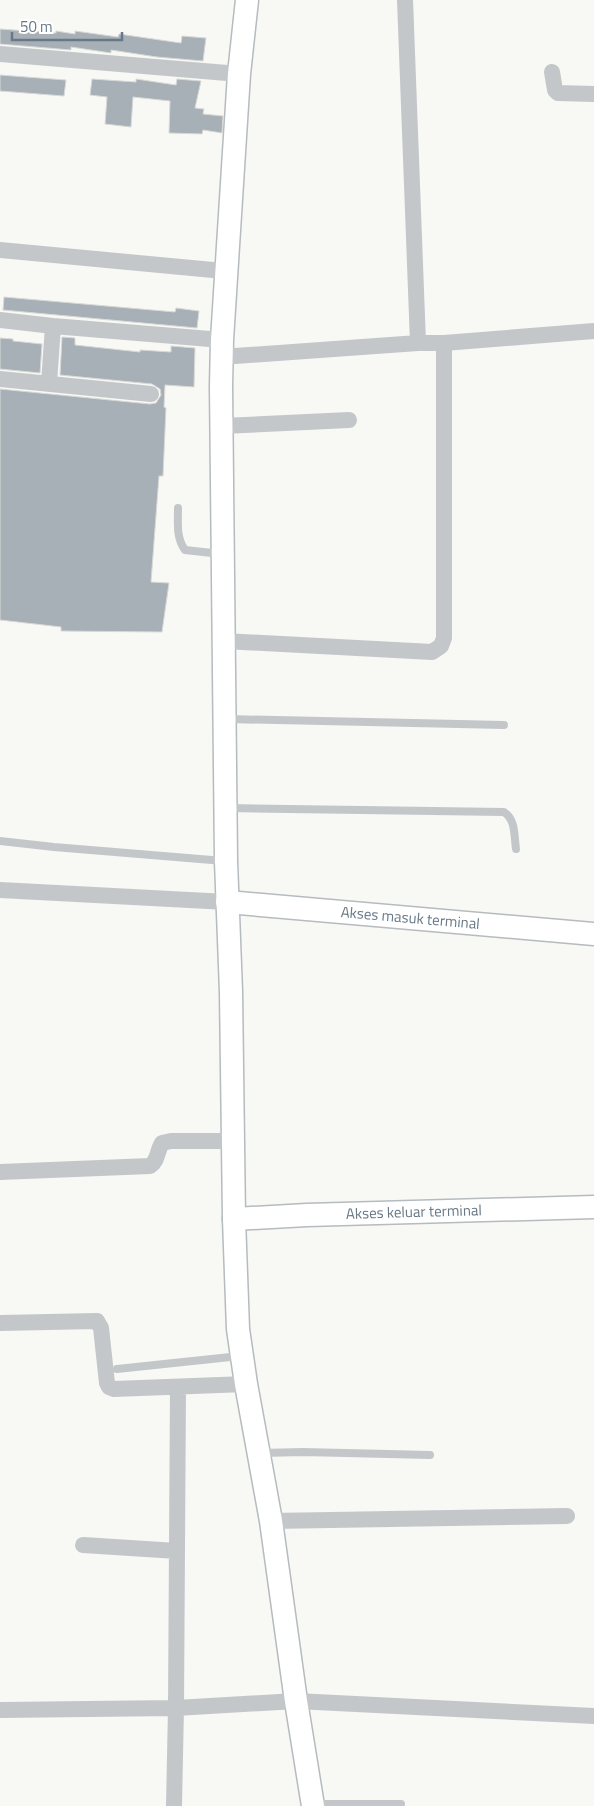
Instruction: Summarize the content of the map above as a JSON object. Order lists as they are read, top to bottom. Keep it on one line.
{"streets":{"street":["Akses masuk terminal","Akses keluar terminal"]},"scale_bar":"50 m"}
